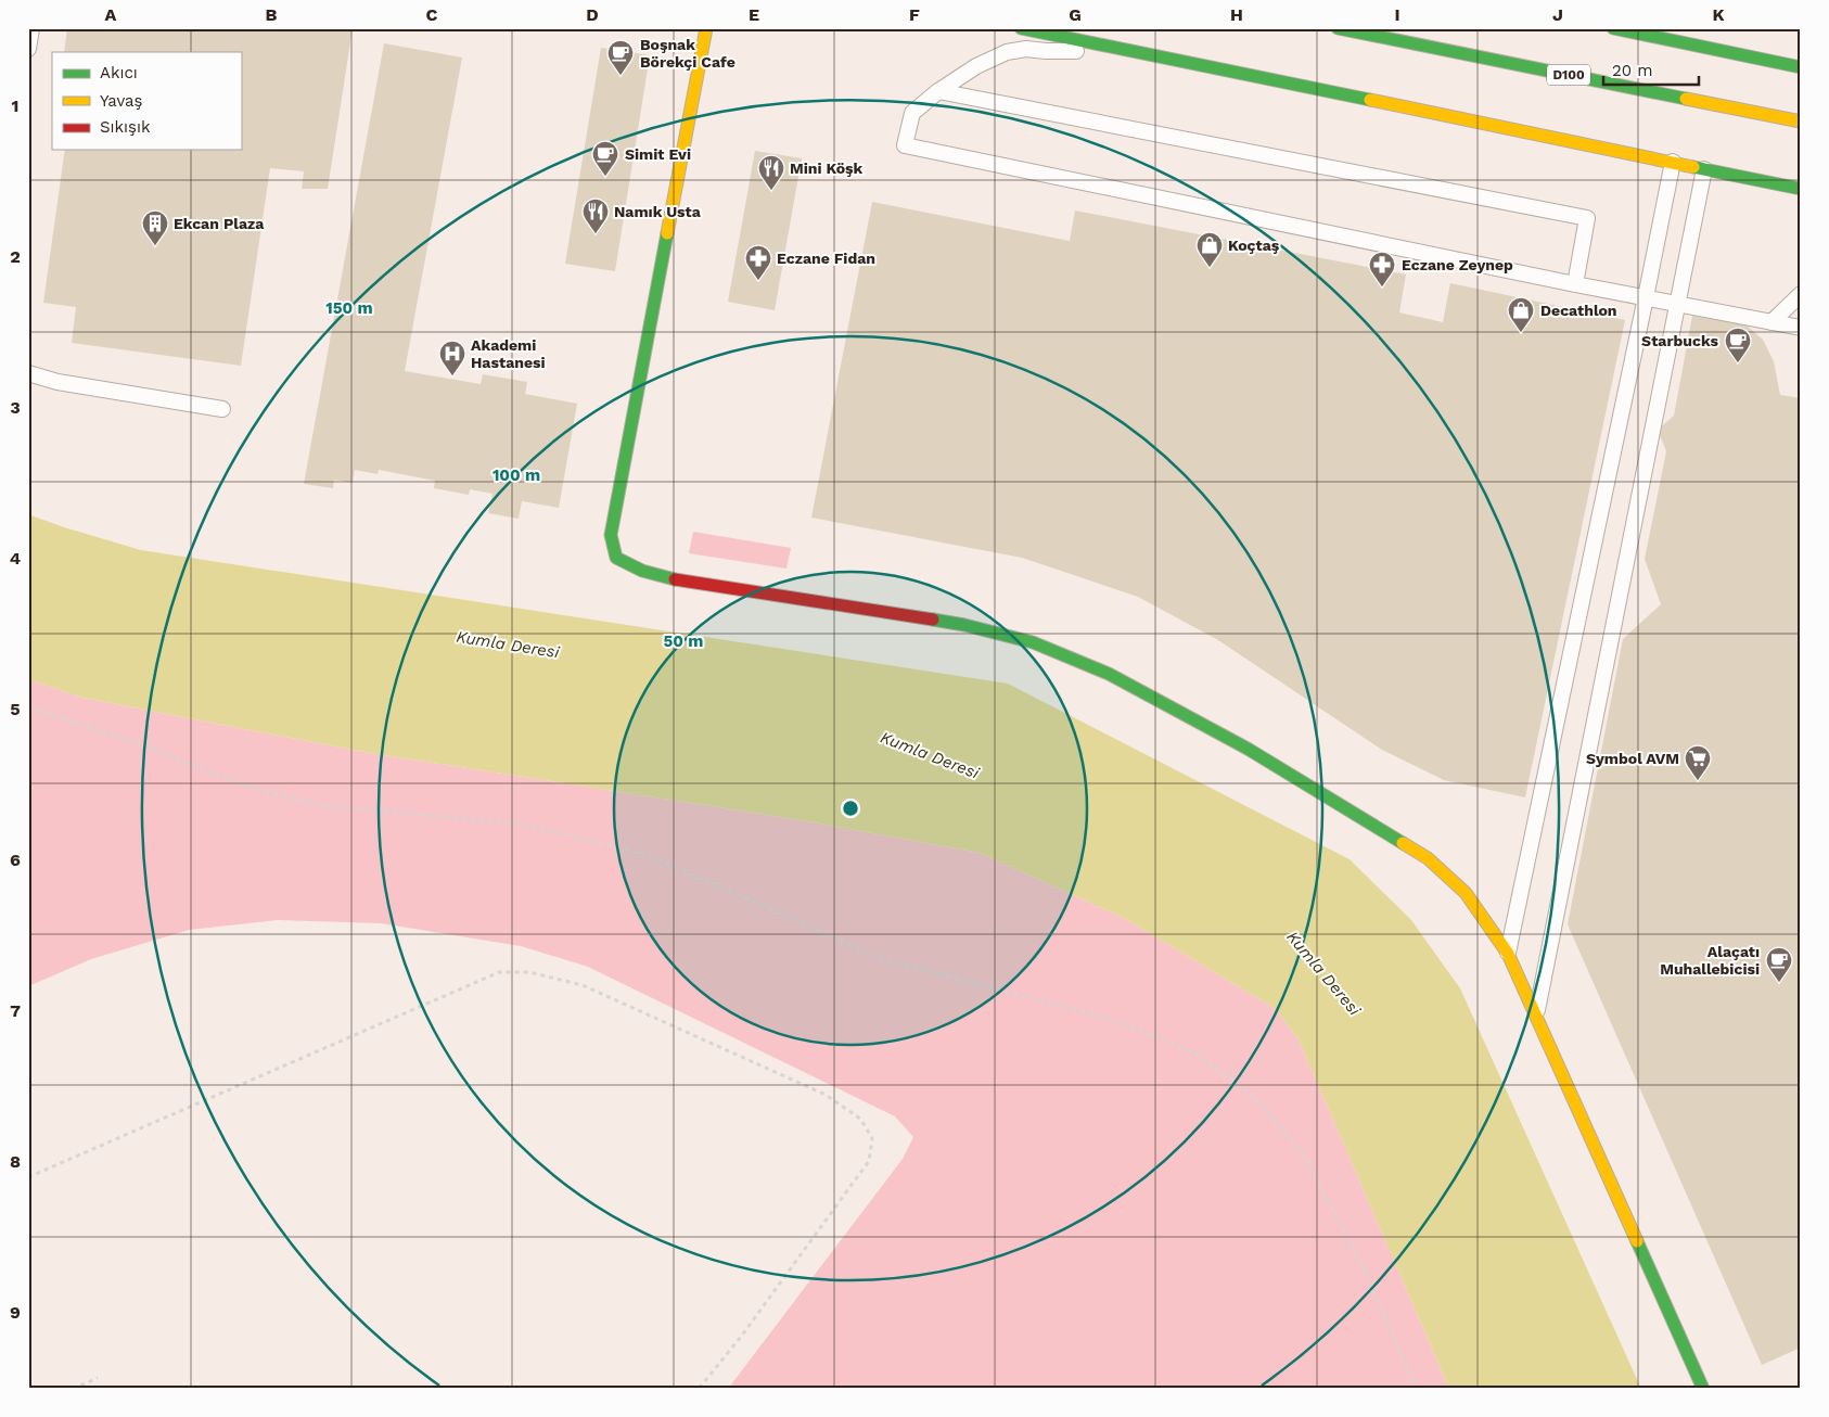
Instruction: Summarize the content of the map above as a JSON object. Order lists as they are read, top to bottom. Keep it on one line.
{"streets":{"main road":["D100"]},"water":["Kumla Deresi"],"places":{"cafe":["Boşnak Börekçi Cafe","Simit Evi","Starbucks","Alaçatı Muhallebicisi"],"restaurant":["Mini Köşk","Namık Usta"],"building":["Ekcan Plaza"],"shop":["Koçtaş","Decathlon"],"pharmacy":["Eczane Fidan","Eczane Zeynep"],"hospital":["Akademi Hastanesi"],"supermarket":["Symbol AVM"]},"legend":["Akıcı","Yavaş","Sıkışık"],"scale_bar":"20 m","grid":{"columns":["A","B","C","D","E","F","G","H","I","J","K"],"rows":["1","2","3","4","5","6","7","8","9"]},"rings":["150 m","100 m","50 m"]}
